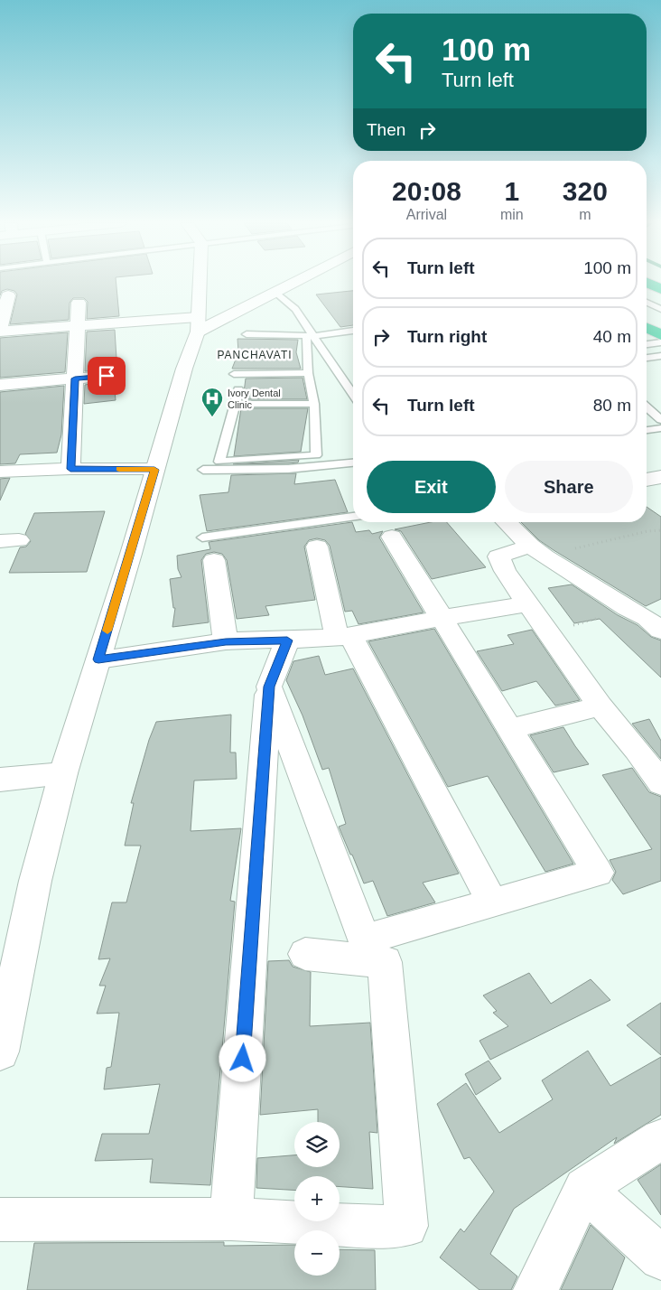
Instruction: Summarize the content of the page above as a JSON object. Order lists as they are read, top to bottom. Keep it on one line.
{"districts":["PANCHAVATI"],"places":{"hospital":["Ivory Dental Clinic"]},"page":{"turn":["100 m","Turn left"],"then":"Then","eta":["20:08","Arrival","1","min","320","m"],"list":[{"name":"Turn left","value":"100 m"},{"name":"Turn right","value":"40 m"},{"name":"Turn left","value":"80 m"}],"buttons":["Exit","Share"],"map_buttons":["+","−"]}}
